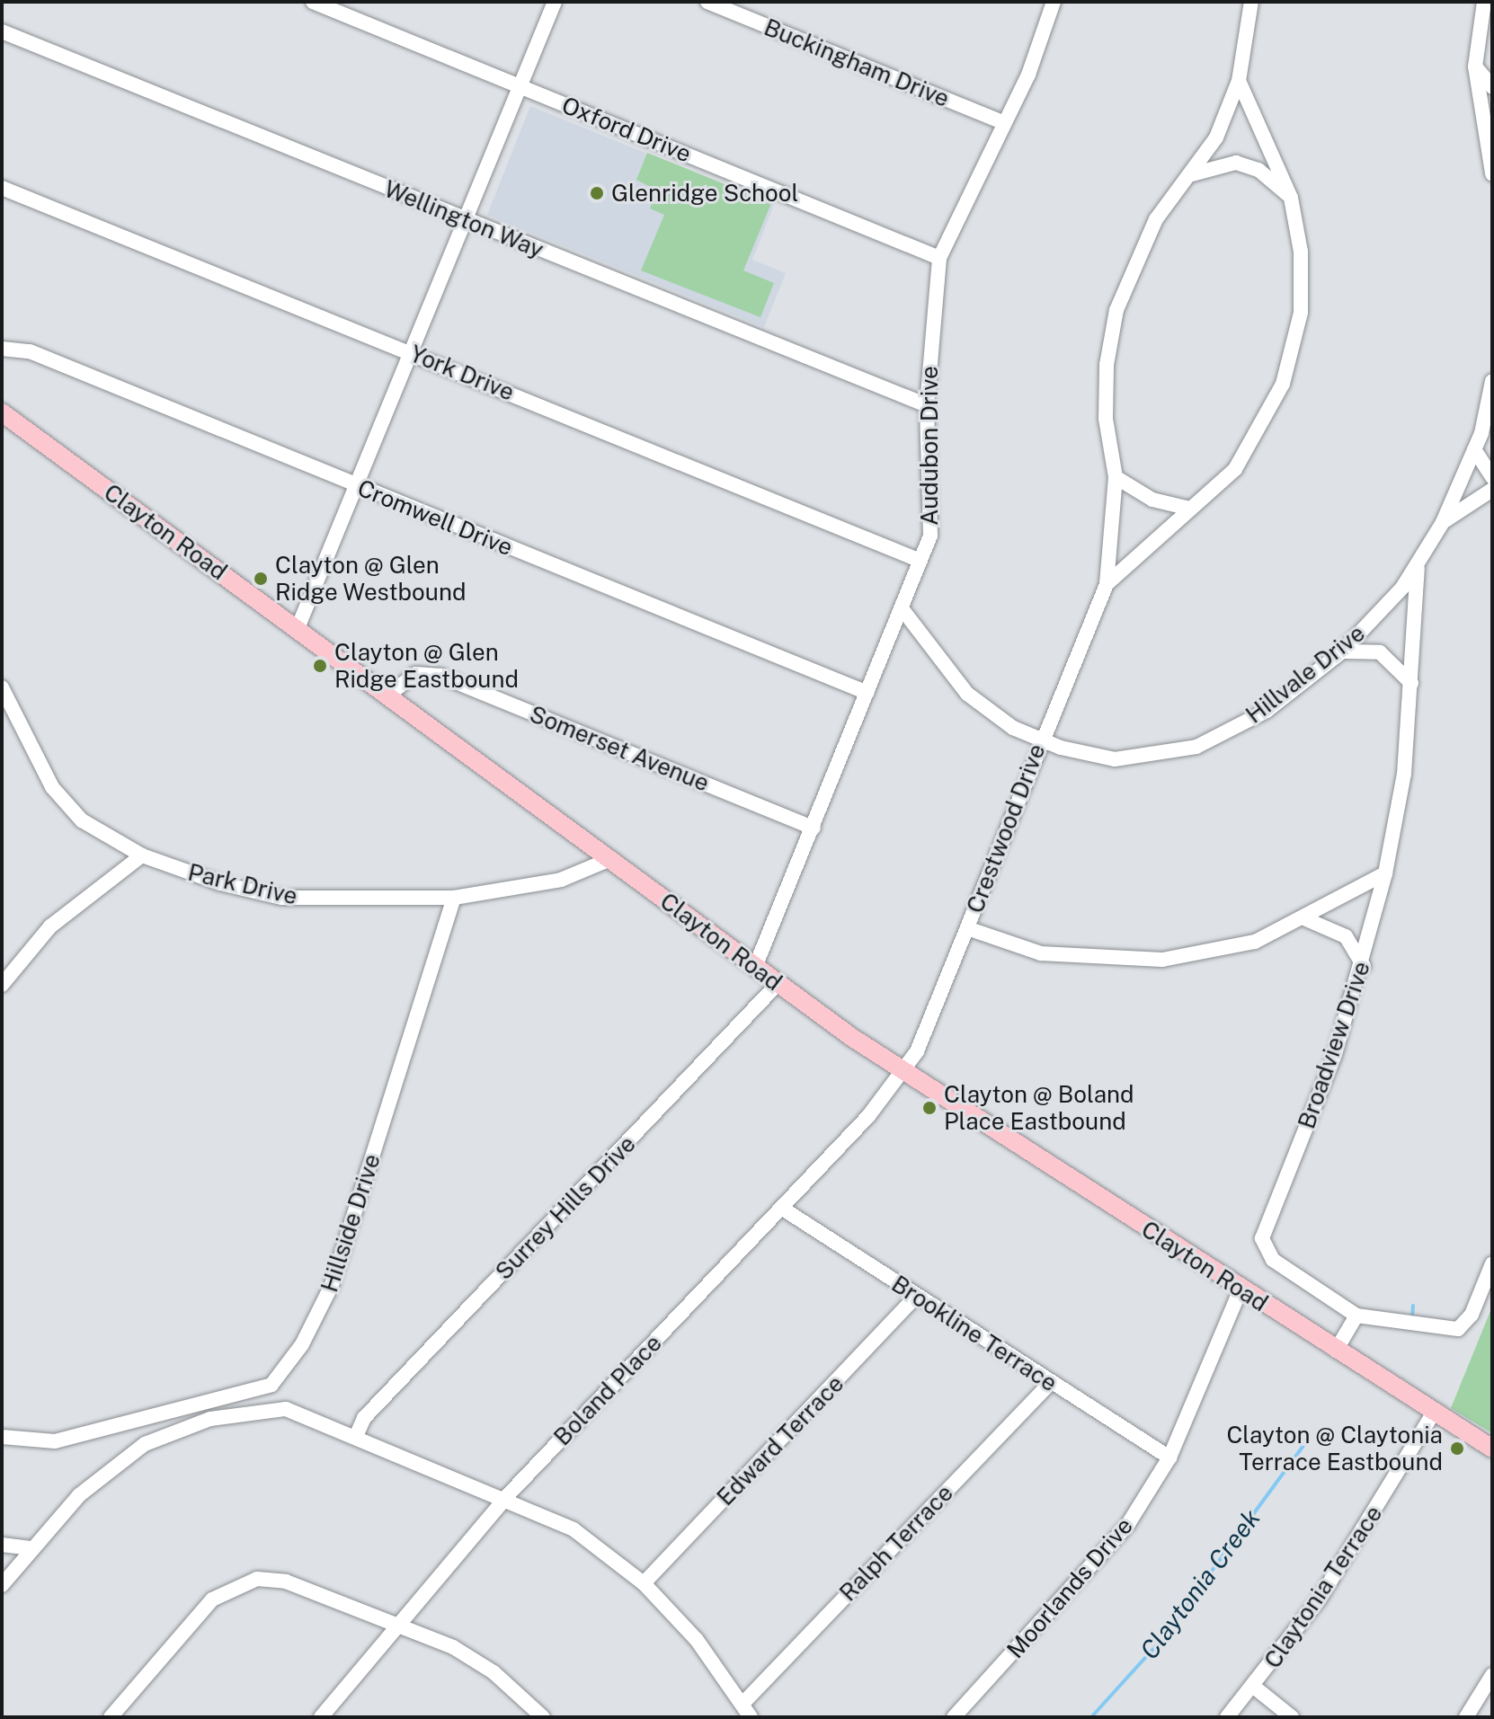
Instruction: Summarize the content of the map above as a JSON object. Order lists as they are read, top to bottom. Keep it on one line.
{"streets":{"main road":["Clayton Road"],"street":["Buckingham Drive","Oxford Drive","Wellington Way","York Drive","Audubon Drive","Cromwell Drive","Hillvale Drive","Somerset Avenue","Crestwood Drive","Park Drive","Broadview Drive","Surrey Hills Drive","Hillside Drive","Brookline Terrace","Boland Place","Edward Terrace","Ralph Terrace","Claytonia Terrace","Moorlands Drive"]},"crossings":[["Buckingham Drive","Audubon Drive"],["Oxford Drive","Audubon Drive"],["Wellington Way","Audubon Drive"],["York Drive","Audubon Drive"],["Audubon Drive","Cromwell Drive"],["Audubon Drive","Clayton Road"],["Audubon Drive","Hillvale Drive"],["Audubon Drive","Somerset Avenue"],["Clayton Road","Somerset Avenue"],["Clayton Road","Crestwood Drive"],["Clayton Road","Park Drive"],["Clayton Road","Surrey Hills Drive"],["Clayton Road","Boland Place"],["Clayton Road","Claytonia Terrace"],["Clayton Road","Moorlands Drive"],["Hillvale Drive","Crestwood Drive"],["Hillvale Drive","Broadview Drive"],["Crestwood Drive","Boland Place"],["Park Drive","Hillside Drive"],["Brookline Terrace","Boland Place"],["Brookline Terrace","Edward Terrace"],["Brookline Terrace","Ralph Terrace"],["Brookline Terrace","Moorlands Drive"]],"water":["Claytonia Creek"],"places":["Glenridge School","Clayton @ Glen Ridge Westbound","Clayton @ Glen Ridge Eastbound","Clayton @ Boland Place Eastbound","Clayton @ Claytonia Terrace Eastbound"]}
